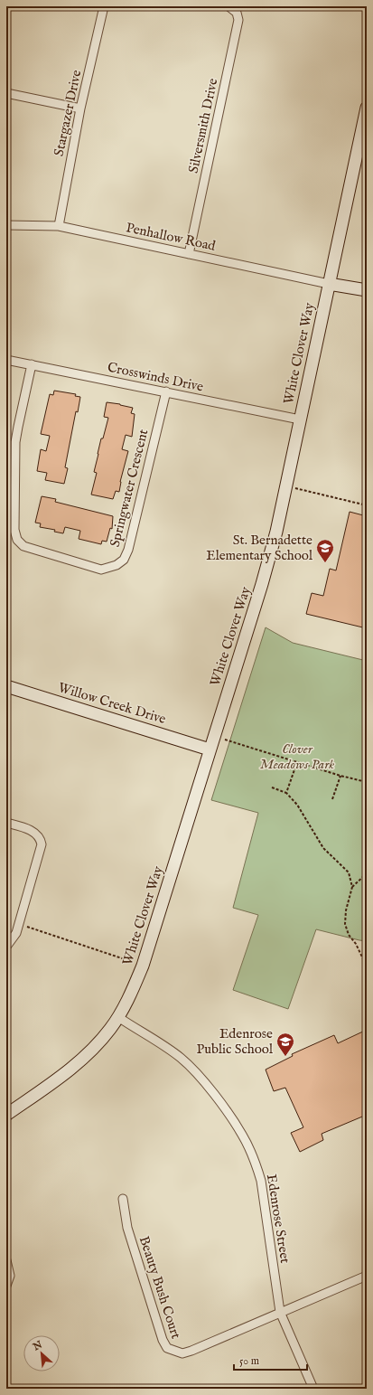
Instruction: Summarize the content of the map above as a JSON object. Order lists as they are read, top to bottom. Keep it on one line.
{"streets":{"street":["Stargazer Drive","Silversmith Drive","Penhallow Road","White Clover Way","Crosswinds Drive","Springwater Crescent","Willow Creek Drive","Edenrose Street","Beauty Bush Court"]},"crossings":[["Stargazer Drive","Penhallow Road"],["Silversmith Drive","Penhallow Road"],["Penhallow Road","White Clover Way"],["White Clover Way","Crosswinds Drive"],["White Clover Way","Willow Creek Drive"],["White Clover Way","Edenrose Street"],["Crosswinds Drive","Springwater Crescent"],["Edenrose Street","Beauty Bush Court"]],"parks":["Clover Meadows Park"],"places":{"school or university":["St. Bernadette Elementary School","Edenrose Public School"]},"scale_bar":"50 m","north":"top left"}
